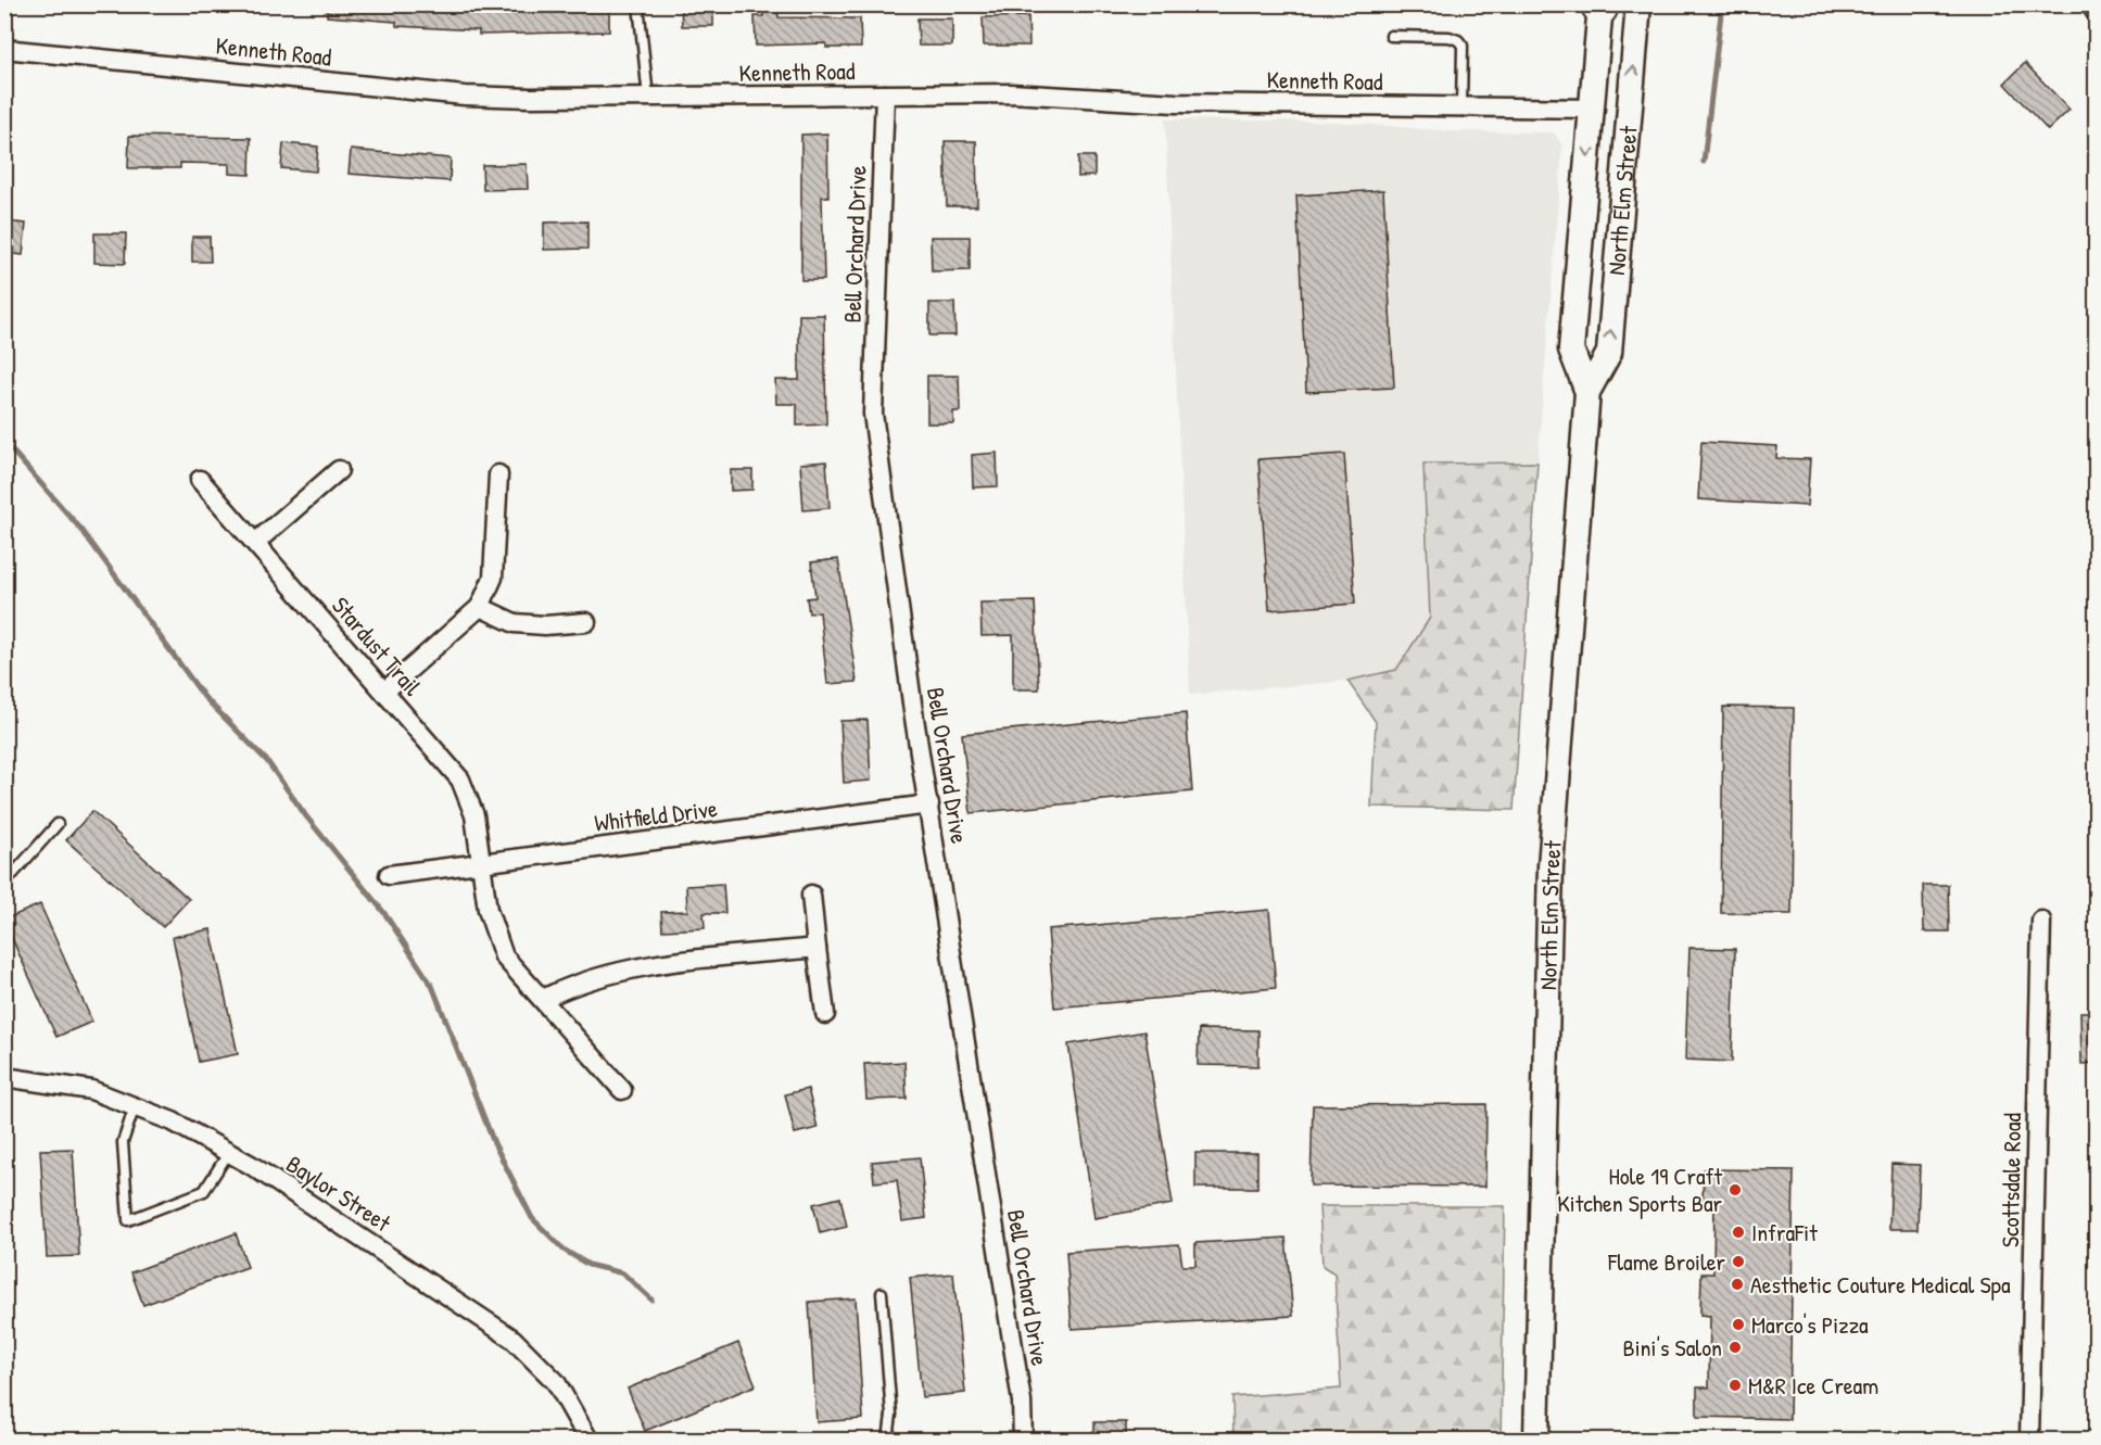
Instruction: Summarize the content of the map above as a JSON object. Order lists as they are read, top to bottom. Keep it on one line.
{"streets":{"main road":["North Elm Street"],"street":["Kenneth Road","Bell Orchard Drive","Stardust Trail","Whitfield Drive","Scottsdale Road","Baylor Street"]},"crossings":[["Kenneth Road","North Elm Street"],["Kenneth Road","Bell Orchard Drive"],["Bell Orchard Drive","Whitfield Drive"],["Stardust Trail","Whitfield Drive"]],"places":["Hole 19 Craft Kitchen Sports Bar","InfraFit","Flame Broiler","Aesthetic Couture Medical Spa","Marco's Pizza","Bini's Salon","M&R Ice Cream"]}
